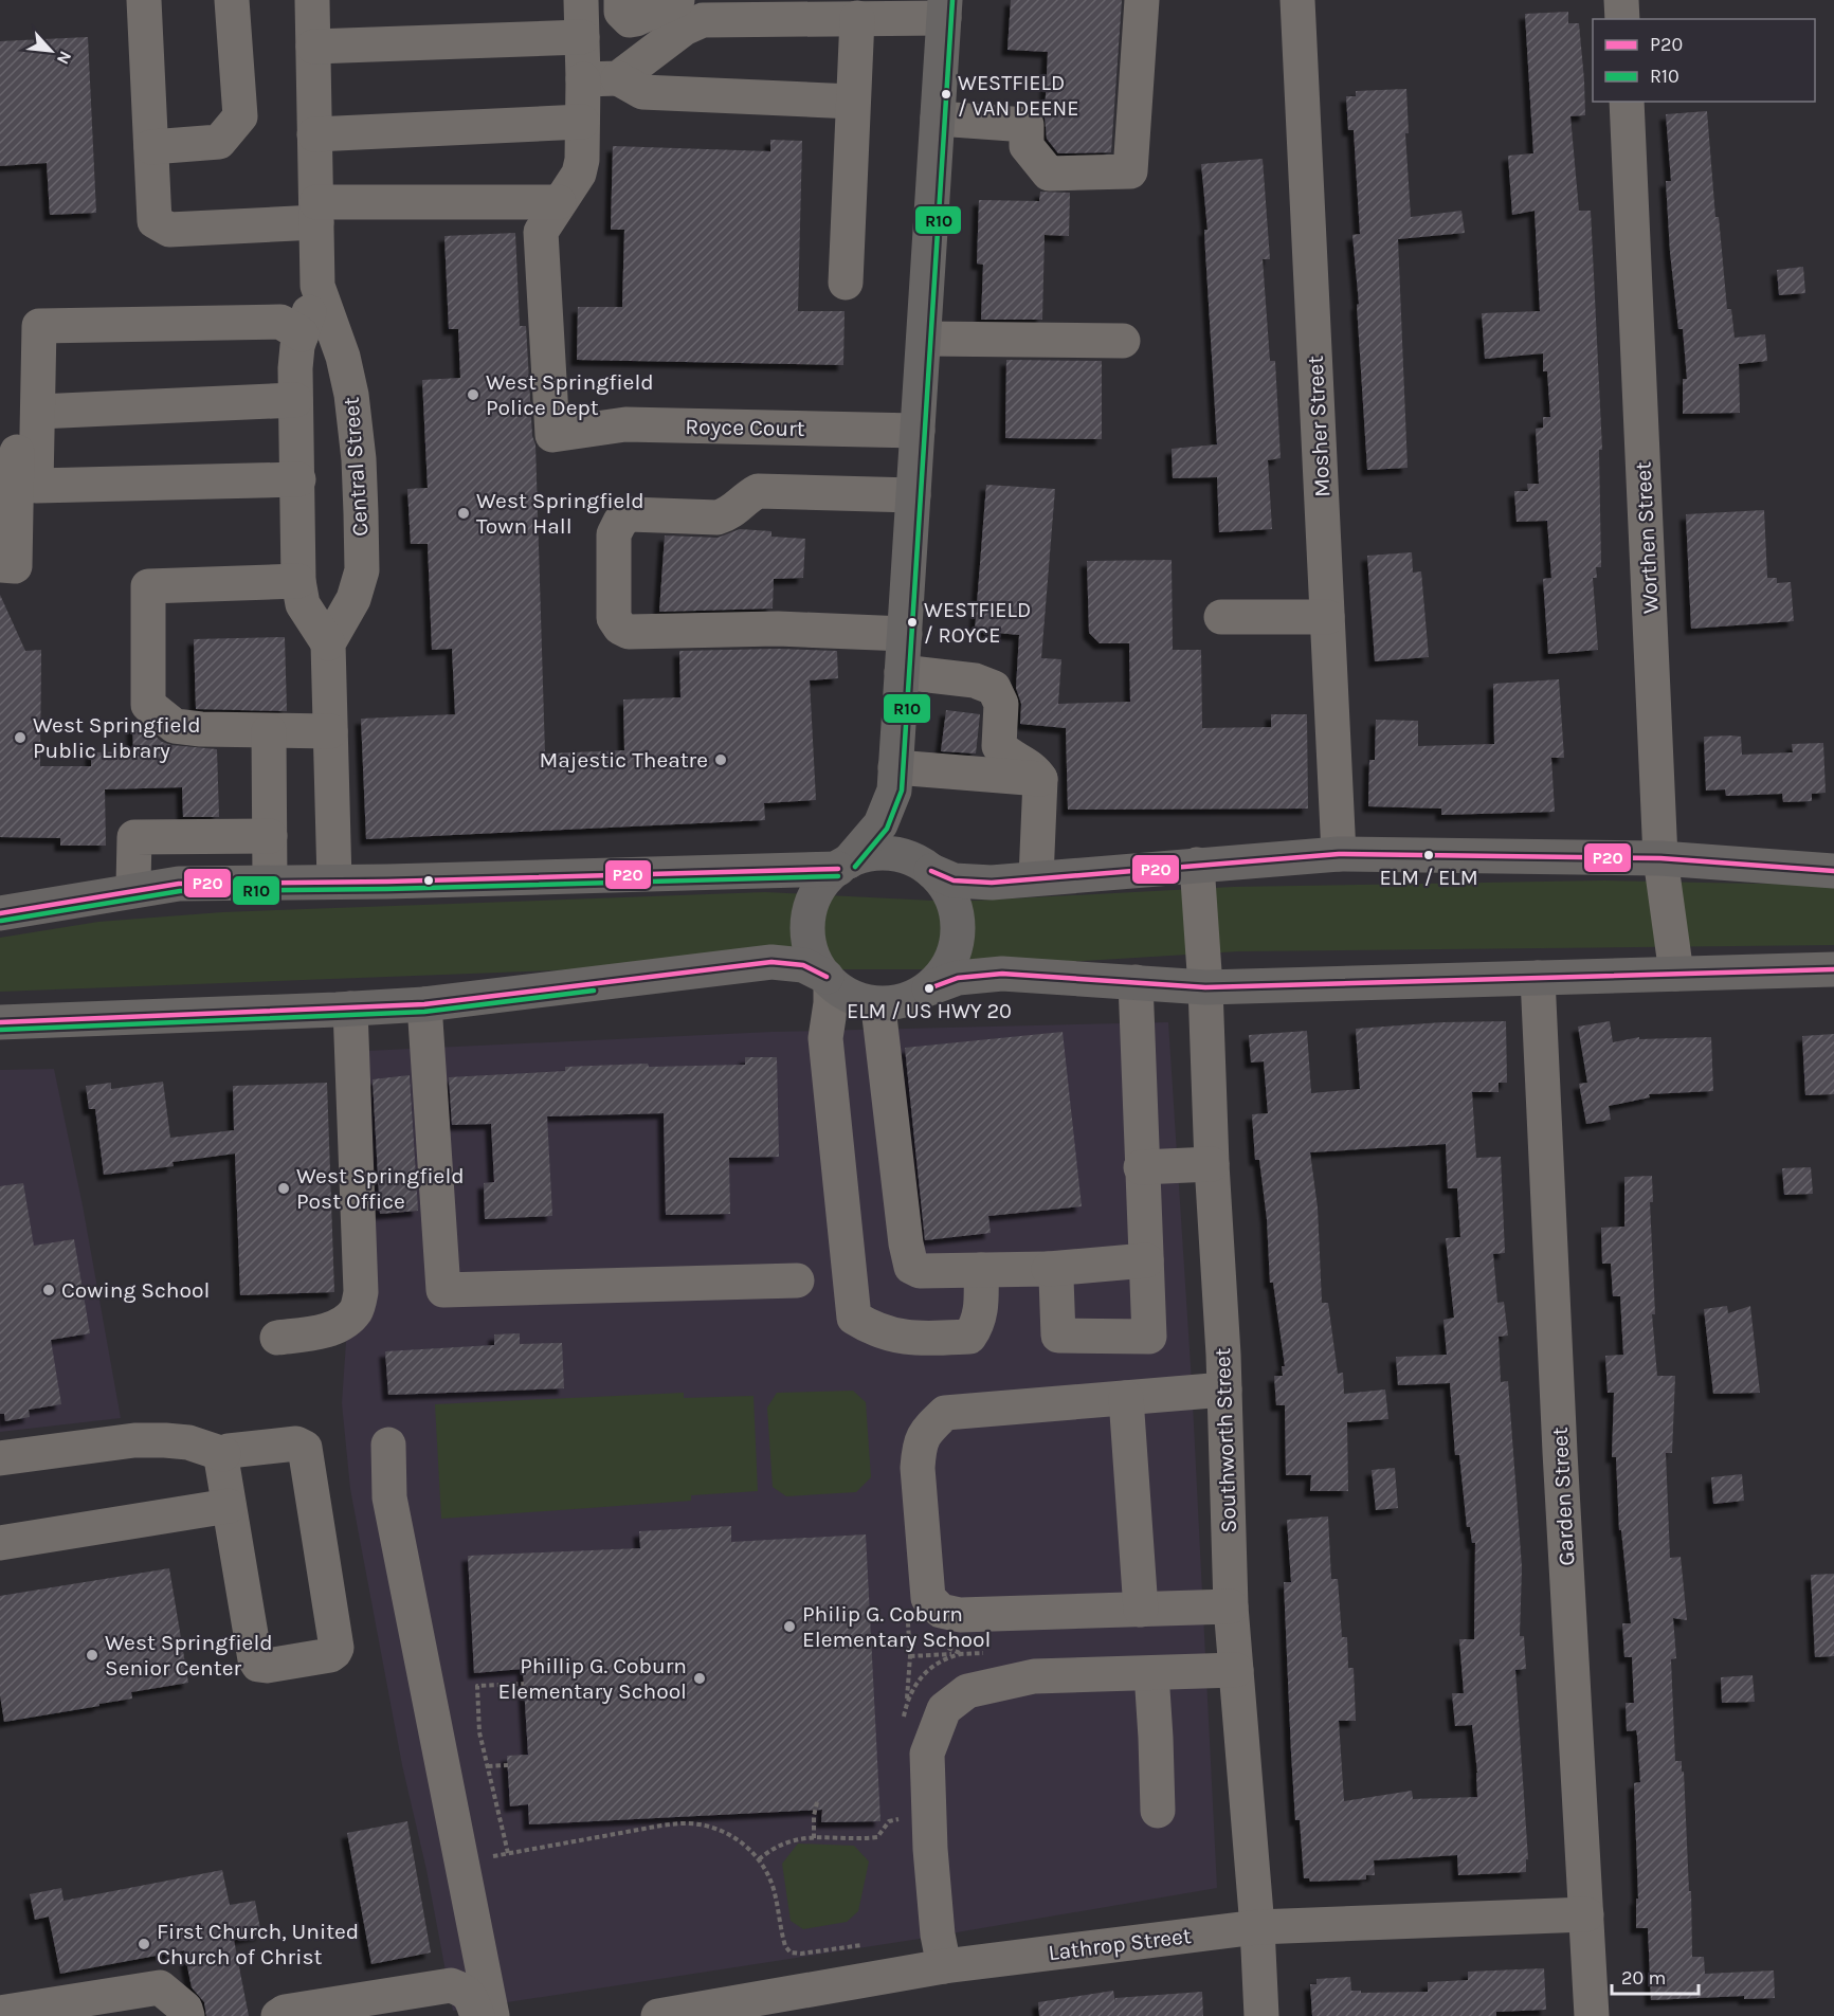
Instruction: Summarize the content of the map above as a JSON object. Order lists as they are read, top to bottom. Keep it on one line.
{"streets":{"street":["Mosher Street","Royce Court","Central Street","Worthen Street","Southworth Street","Garden Street","Lathrop Street"]},"crossings":[["Southworth Street","Lathrop Street"],["Garden Street","Lathrop Street"]],"places":["WESTFIELD / VAN DEENE","West Springfield Police Dept","West Springfield Town Hall","WESTFIELD / ROYCE","West Springfield Public Library","Majestic Theatre","ELM / ELM","ELM / US HWY 20","West Springfield Post Office","Cowing School","Philip G. Coburn Elementary School","West Springfield Senior Center","Phillip G. Coburn Elementary School","First Church, United Church of Christ"],"lines":["transit line R10","transit line P20"],"legend":["P20","R10"],"scale_bar":"20 m","north":"bottom right"}
